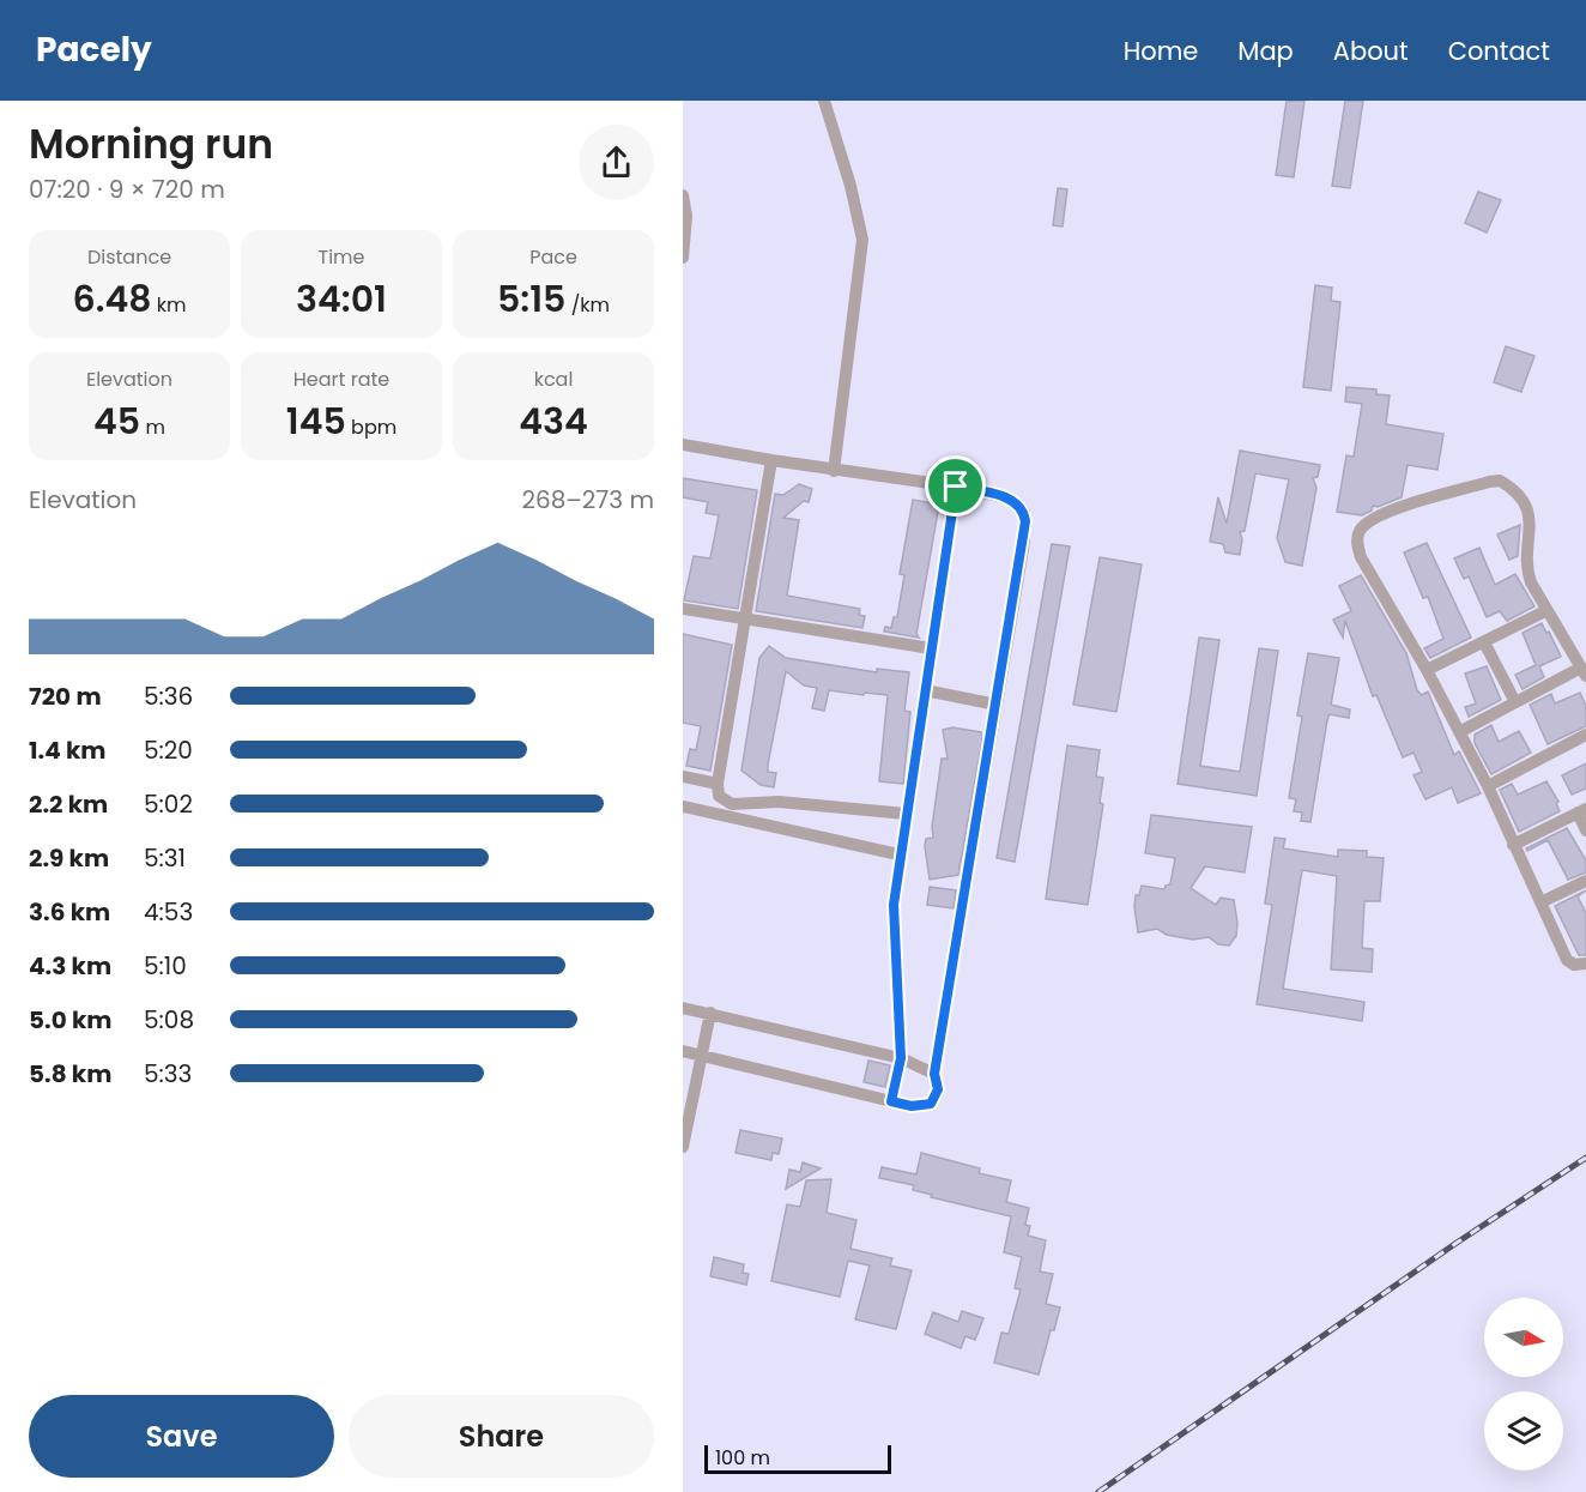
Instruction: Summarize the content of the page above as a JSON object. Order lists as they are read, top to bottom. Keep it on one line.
{"scale_bar":"100 m","north":"right","page":{"header":"Pacely","nav":["Home","Map","About","Contact"],"heading":["Morning run","07:20 · 9 × 720 m"],"stats":[["Distance","6.48 km"],["Time","34:01"],["Pace","5:15 /km"],["Elevation","45 m"],["Heart rate","145 bpm"],["kcal","434"]],"chart":["Elevation","268–273 m"],"list":[{"name":"720 m","note":"5:36"},{"name":"1.4 km","note":"5:20"},{"name":"2.2 km","note":"5:02"},{"name":"2.9 km","note":"5:31"},{"name":"3.6 km","note":"4:53"},{"name":"4.3 km","note":"5:10"},{"name":"5.0 km","note":"5:08"},{"name":"5.8 km","note":"5:33"}],"buttons":["Save","Share"],"scale":"100 m"}}
